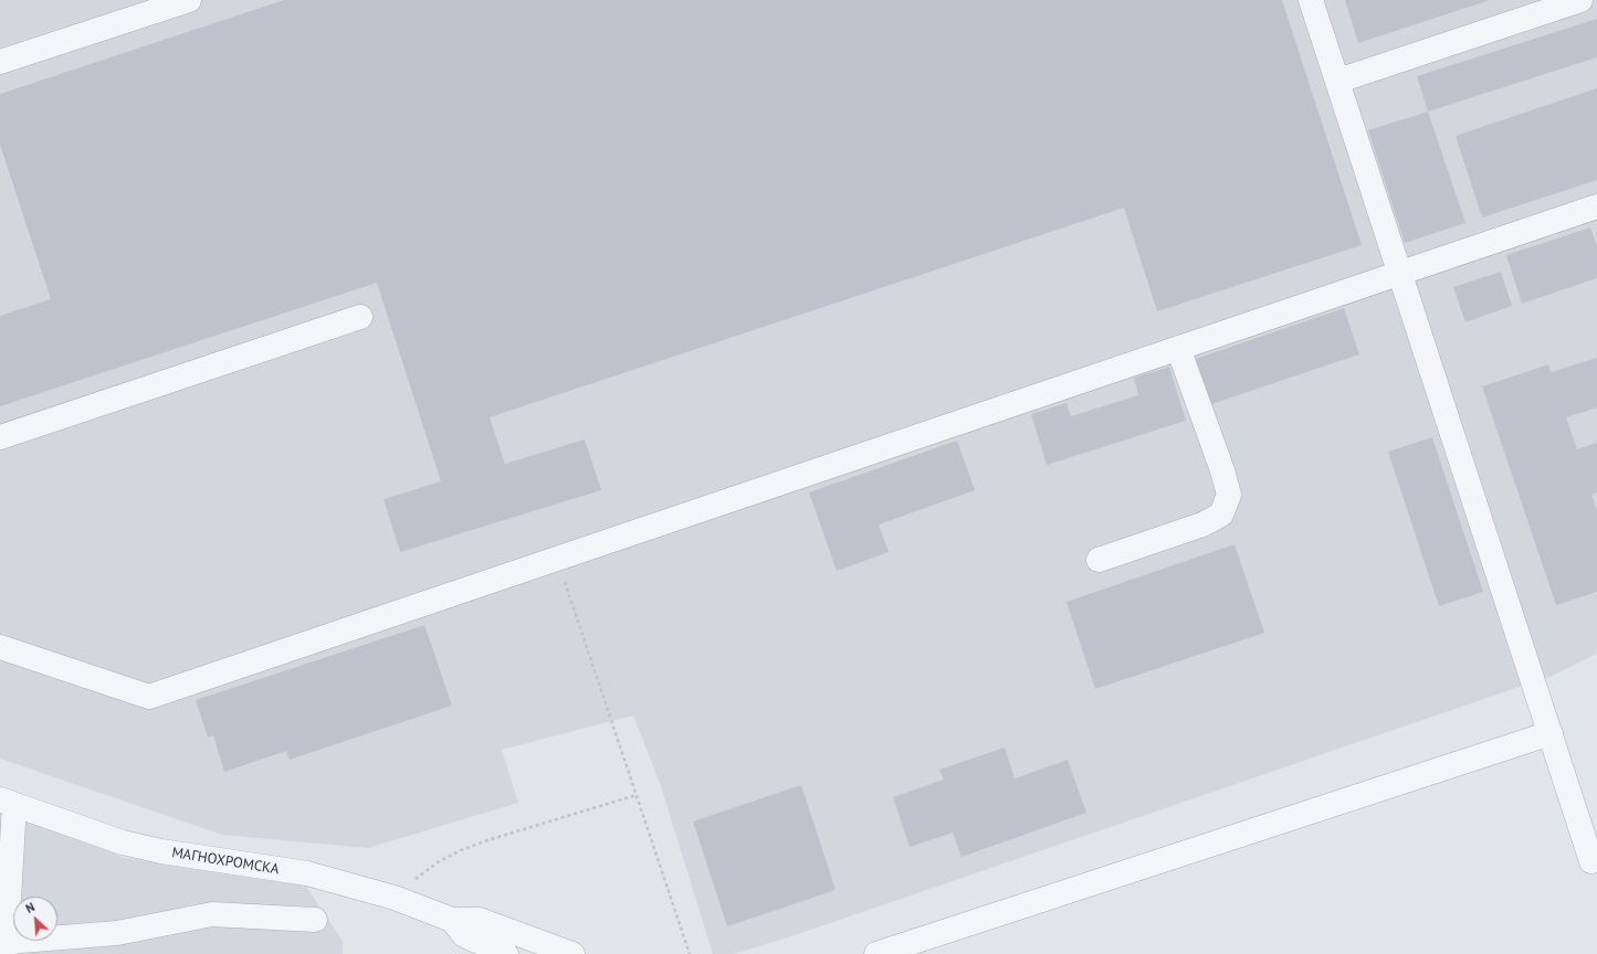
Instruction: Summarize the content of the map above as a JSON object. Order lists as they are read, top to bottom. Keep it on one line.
{"streets":{"street":["МАГНОХРОМСКА"]},"north":"top left"}
